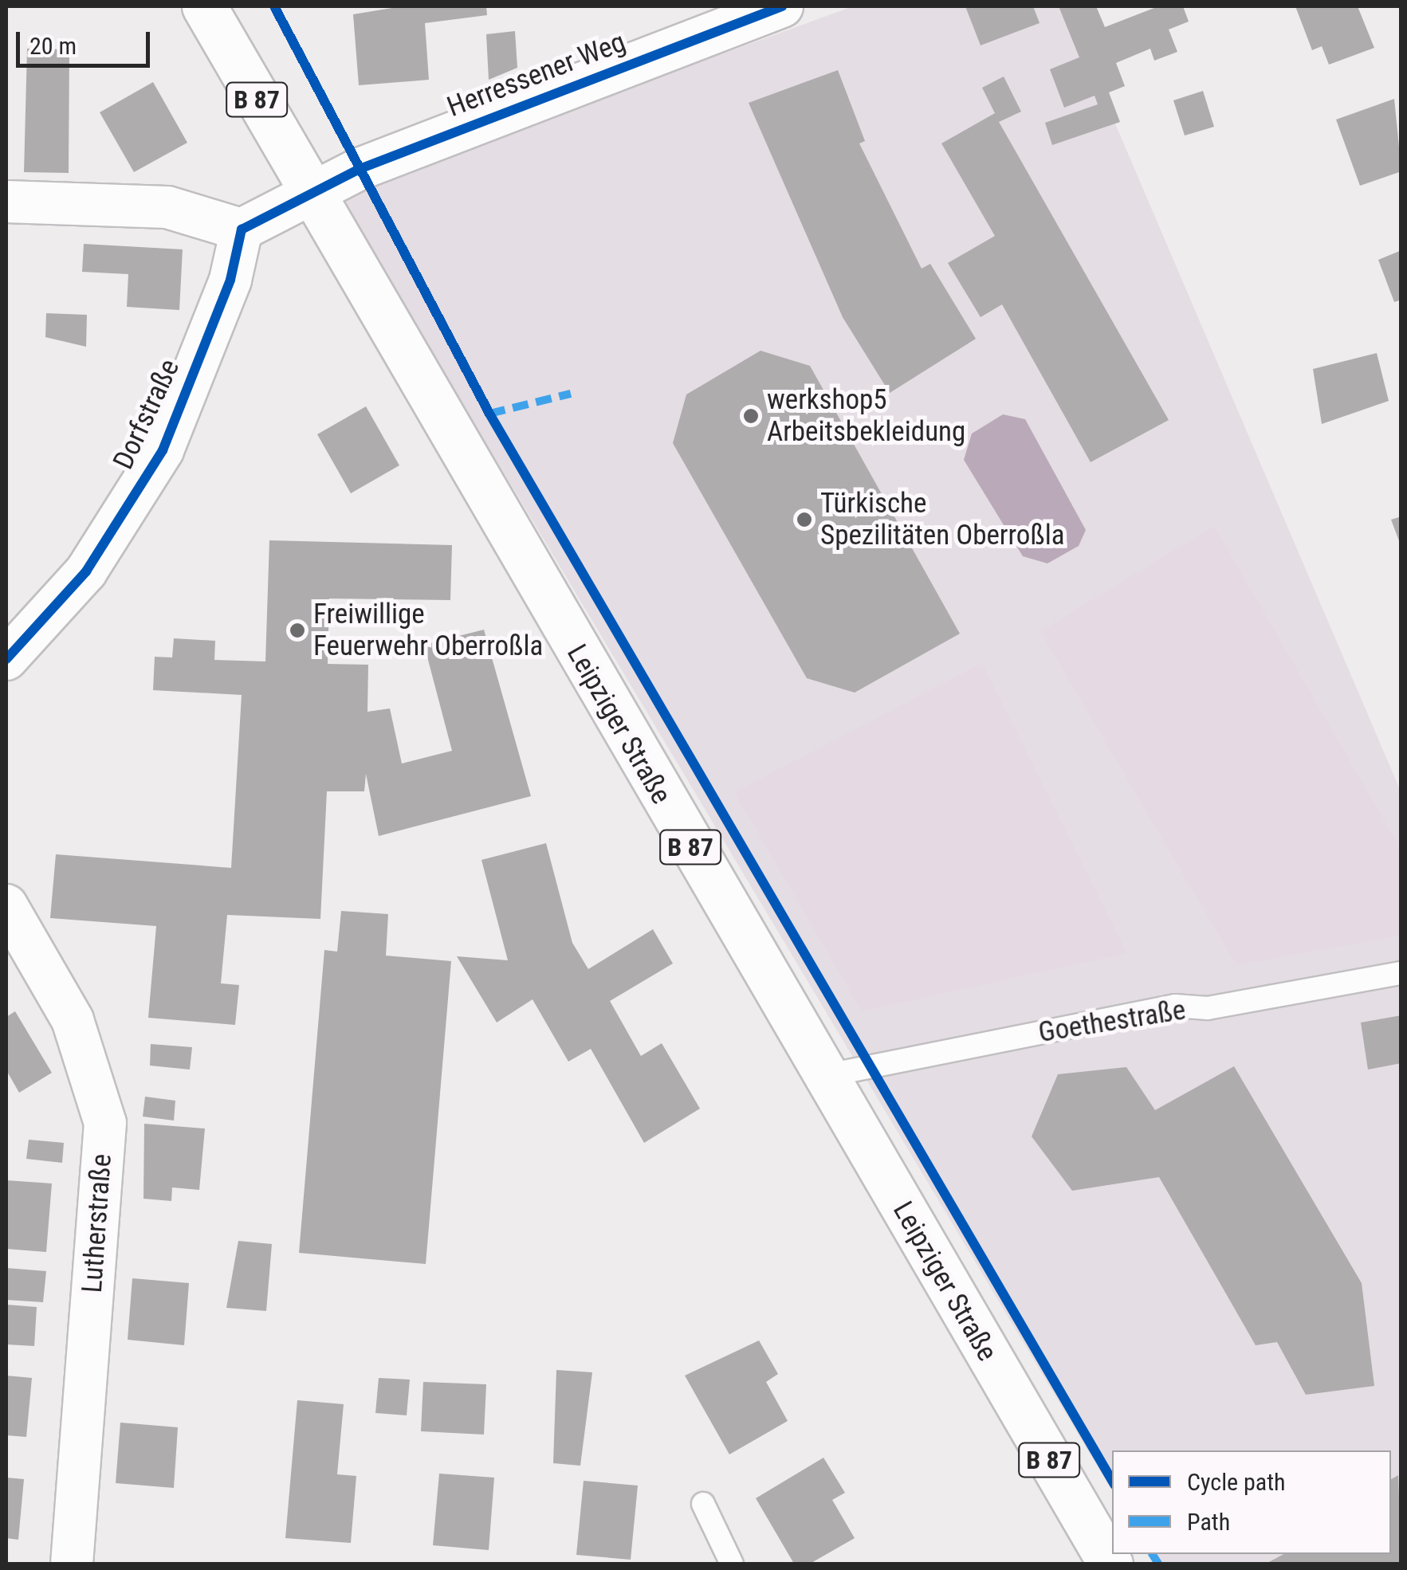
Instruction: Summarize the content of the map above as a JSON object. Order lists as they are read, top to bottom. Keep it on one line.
{"streets":{"main road":["B 87","Leipziger Straße"],"street":["Herressener Weg","Dorfstraße","Lutherstraße"],"lane":["Goethestraße"]},"crossings":[["Herressener Weg","Leipziger Straße"],["Leipziger Straße","Goethestraße"]],"places":["werkshop5 Arbeitsbekleidung","Türkische Spezilitäten Oberroßla","Freiwillige Feuerwehr Oberroßla"],"legend":["Cycle path","Path"],"scale_bar":"20 m"}
